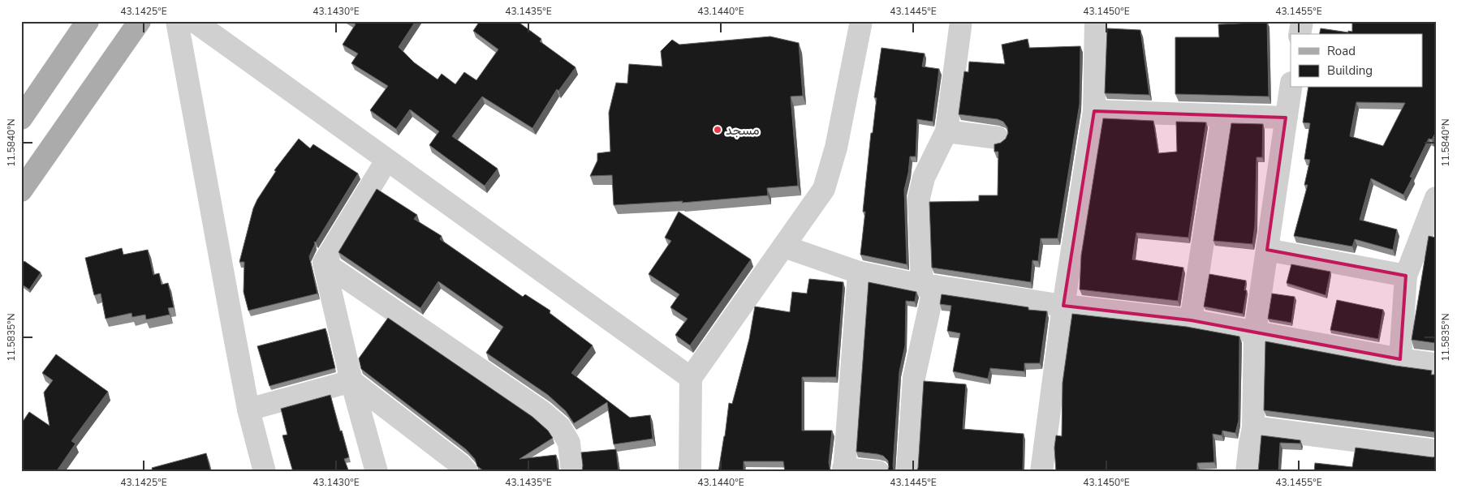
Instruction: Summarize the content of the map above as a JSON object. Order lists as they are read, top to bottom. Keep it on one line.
{"places":["مسجد"],"legend":["Road","Building"],"coordinates":["43.1425°E","43.1430°E","43.1435°E","43.1440°E","43.1445°E","43.1450°E","43.1455°E","11.5840°N","11.5835°N"]}
